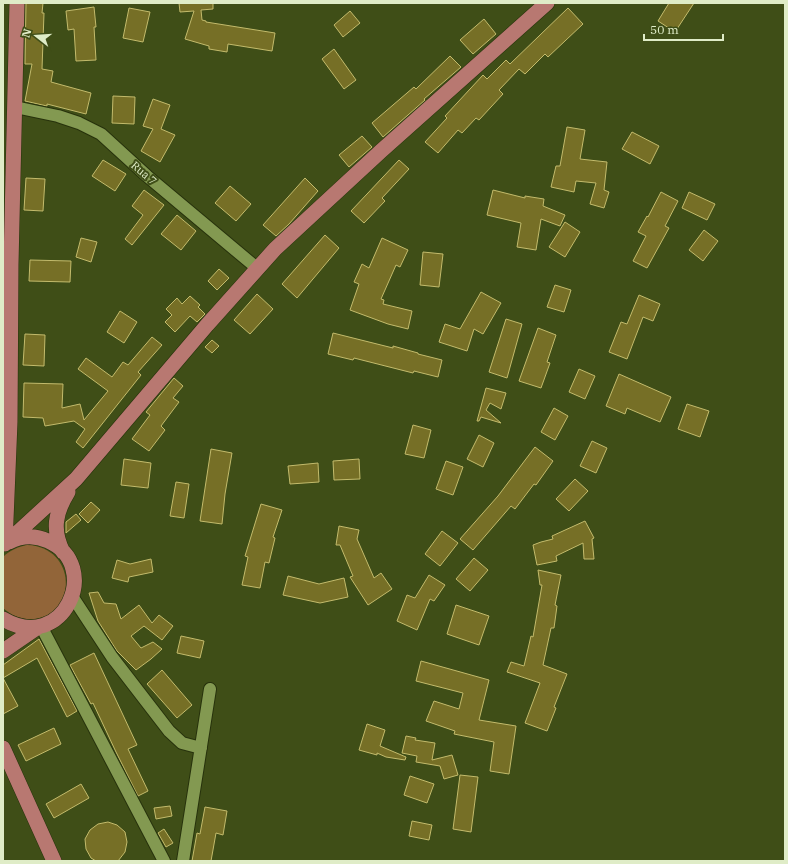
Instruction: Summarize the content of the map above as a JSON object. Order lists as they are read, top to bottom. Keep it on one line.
{"streets":{"street":["Rua 7"]},"scale_bar":"50 m","north":"left"}
